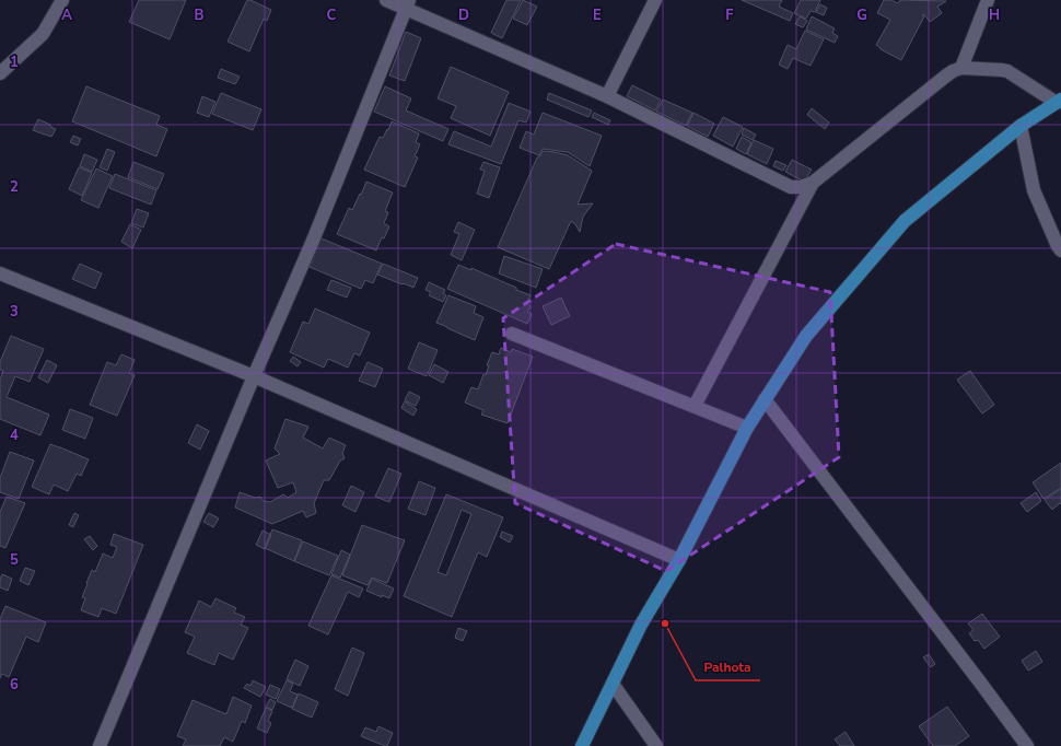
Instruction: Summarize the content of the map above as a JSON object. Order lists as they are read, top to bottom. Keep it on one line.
{"places":["Palhota"],"grid":{"columns":["A","B","C","D","E","F","G","H"],"rows":["1","2","3","4","5","6"]}}
